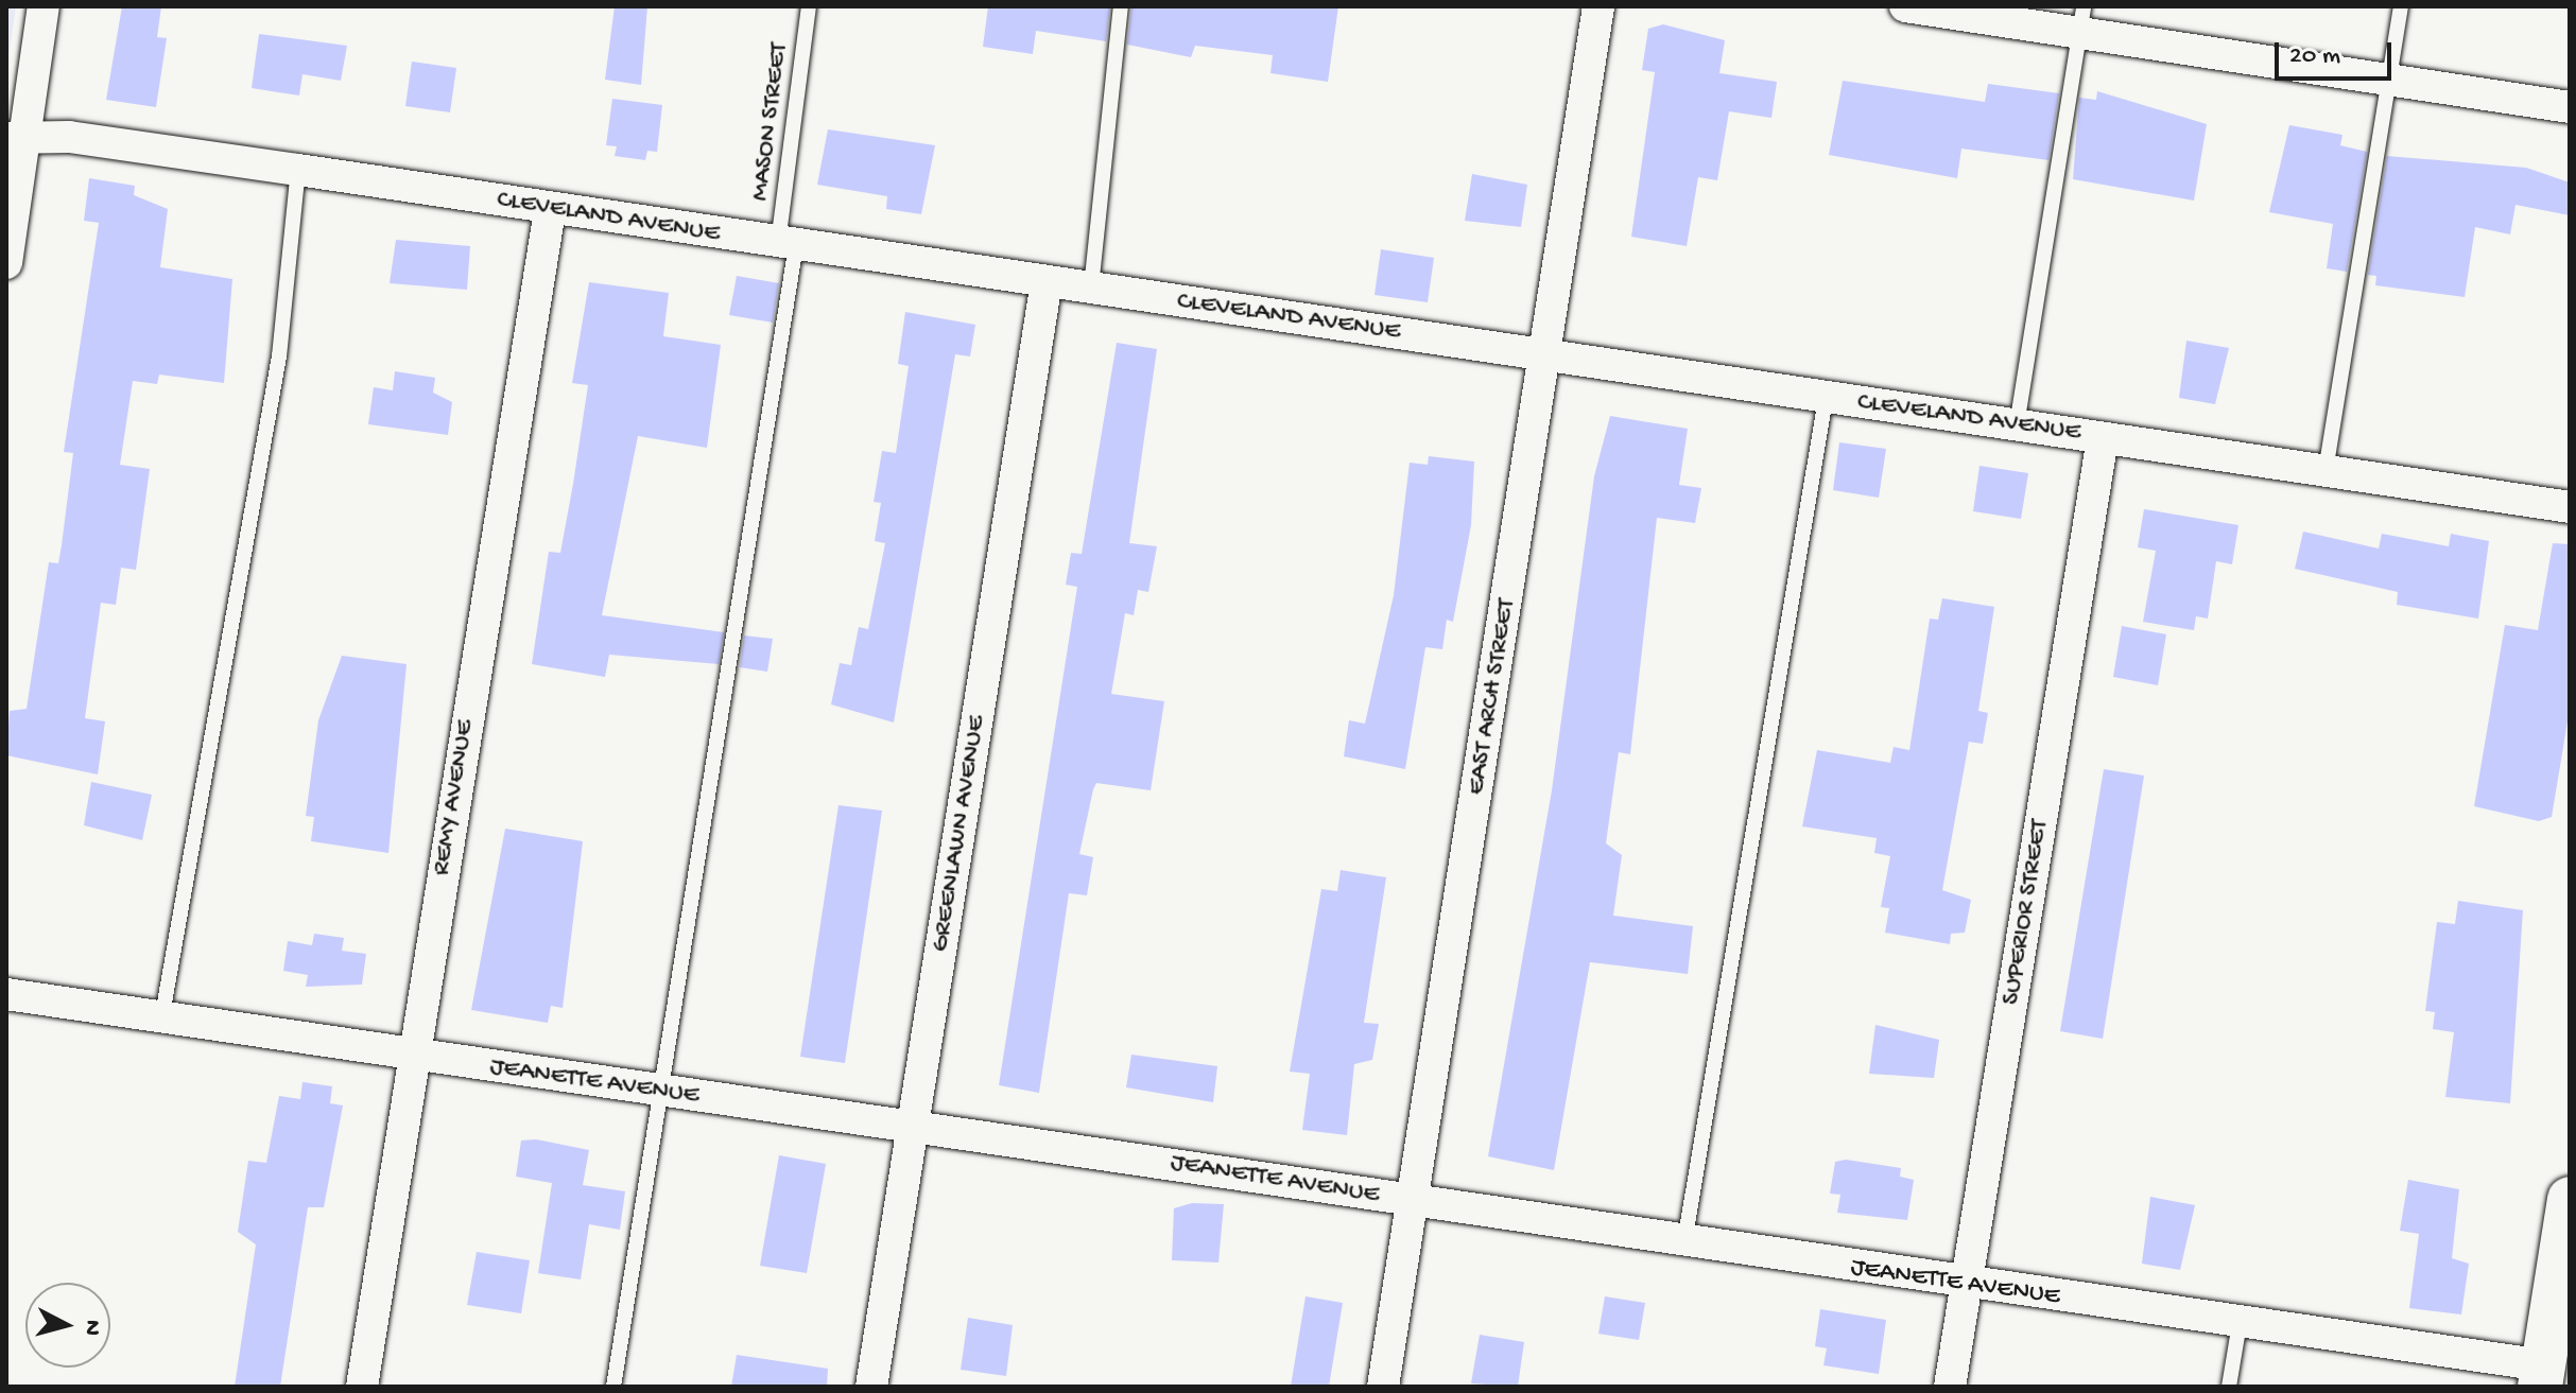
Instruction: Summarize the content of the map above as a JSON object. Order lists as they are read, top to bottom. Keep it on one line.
{"streets":{"street":["CLEVELAND AVENUE","EAST ARCH STREET","REMY AVENUE","GREENLAWN AVENUE","SUPERIOR STREET","JEANETTE AVENUE"],"lane":["MASON STREET"]},"crossings":[["MASON STREET","CLEVELAND AVENUE"],["MASON STREET","JEANETTE AVENUE"],["CLEVELAND AVENUE","EAST ARCH STREET"],["CLEVELAND AVENUE","REMY AVENUE"],["CLEVELAND AVENUE","GREENLAWN AVENUE"],["CLEVELAND AVENUE","SUPERIOR STREET"],["EAST ARCH STREET","JEANETTE AVENUE"],["REMY AVENUE","JEANETTE AVENUE"],["GREENLAWN AVENUE","JEANETTE AVENUE"],["SUPERIOR STREET","JEANETTE AVENUE"]],"scale_bar":"20 m","north":"right"}
